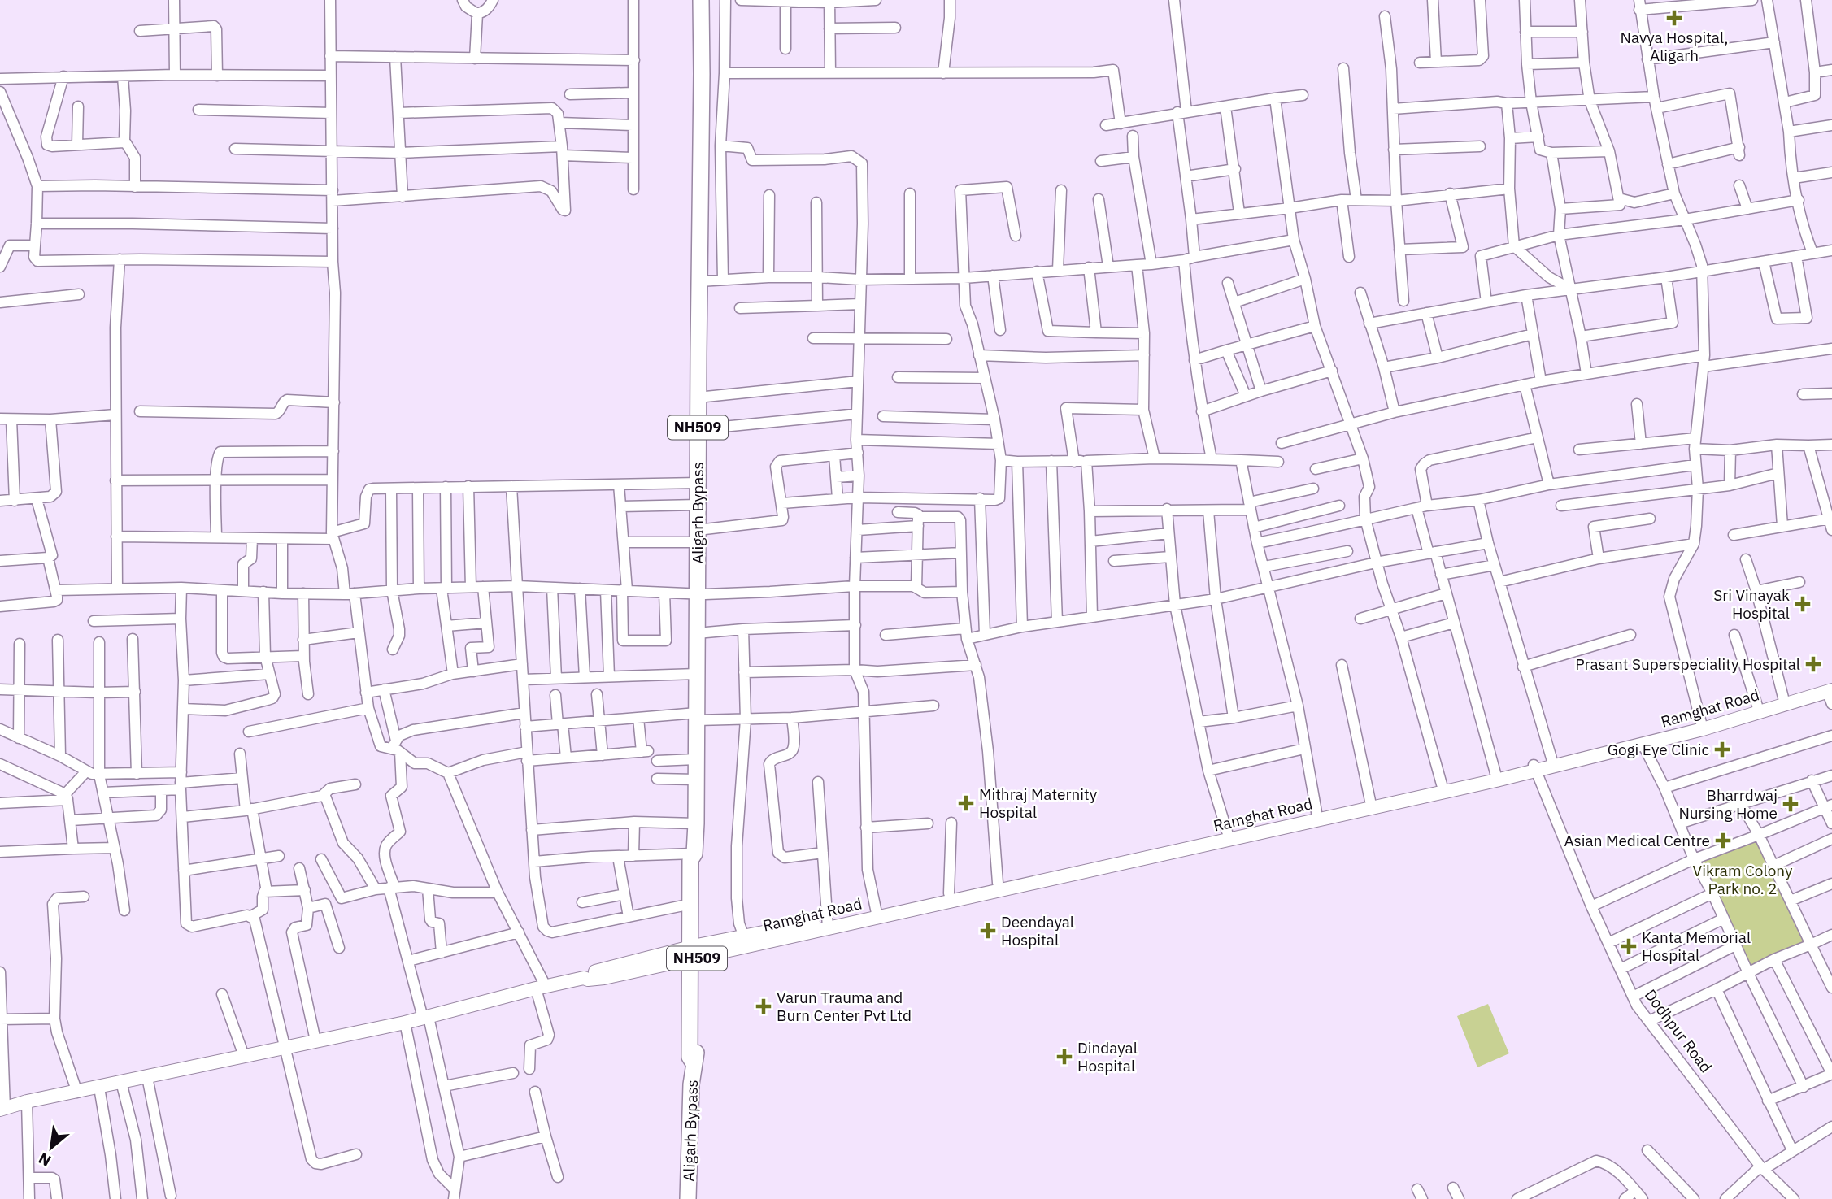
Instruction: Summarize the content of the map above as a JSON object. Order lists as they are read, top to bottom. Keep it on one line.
{"streets":{"highway":["NH509","Aligarh Bypass"],"main road":["Ramghat Road"],"street":["Dodhpur Road"]},"crossings":[["Aligarh Bypass","Ramghat Road"],["Ramghat Road","Dodhpur Road"]],"parks":["Vikram Colony Park no. 2"],"places":{"health":["Navya Hospital, Aligarh","Sri Vinayak Hospital","Prasant Superspeciality Hospital","Gogi Eye Clinic","Mithraj Maternity Hospital","Bharrdwaj Nursing Home","Asian Medical Centre","Deendayal Hospital","Kanta Memorial Hospital","Varun Trauma and Burn Center Pvt Ltd","Dindayal Hospital"]},"north":"bottom left"}
